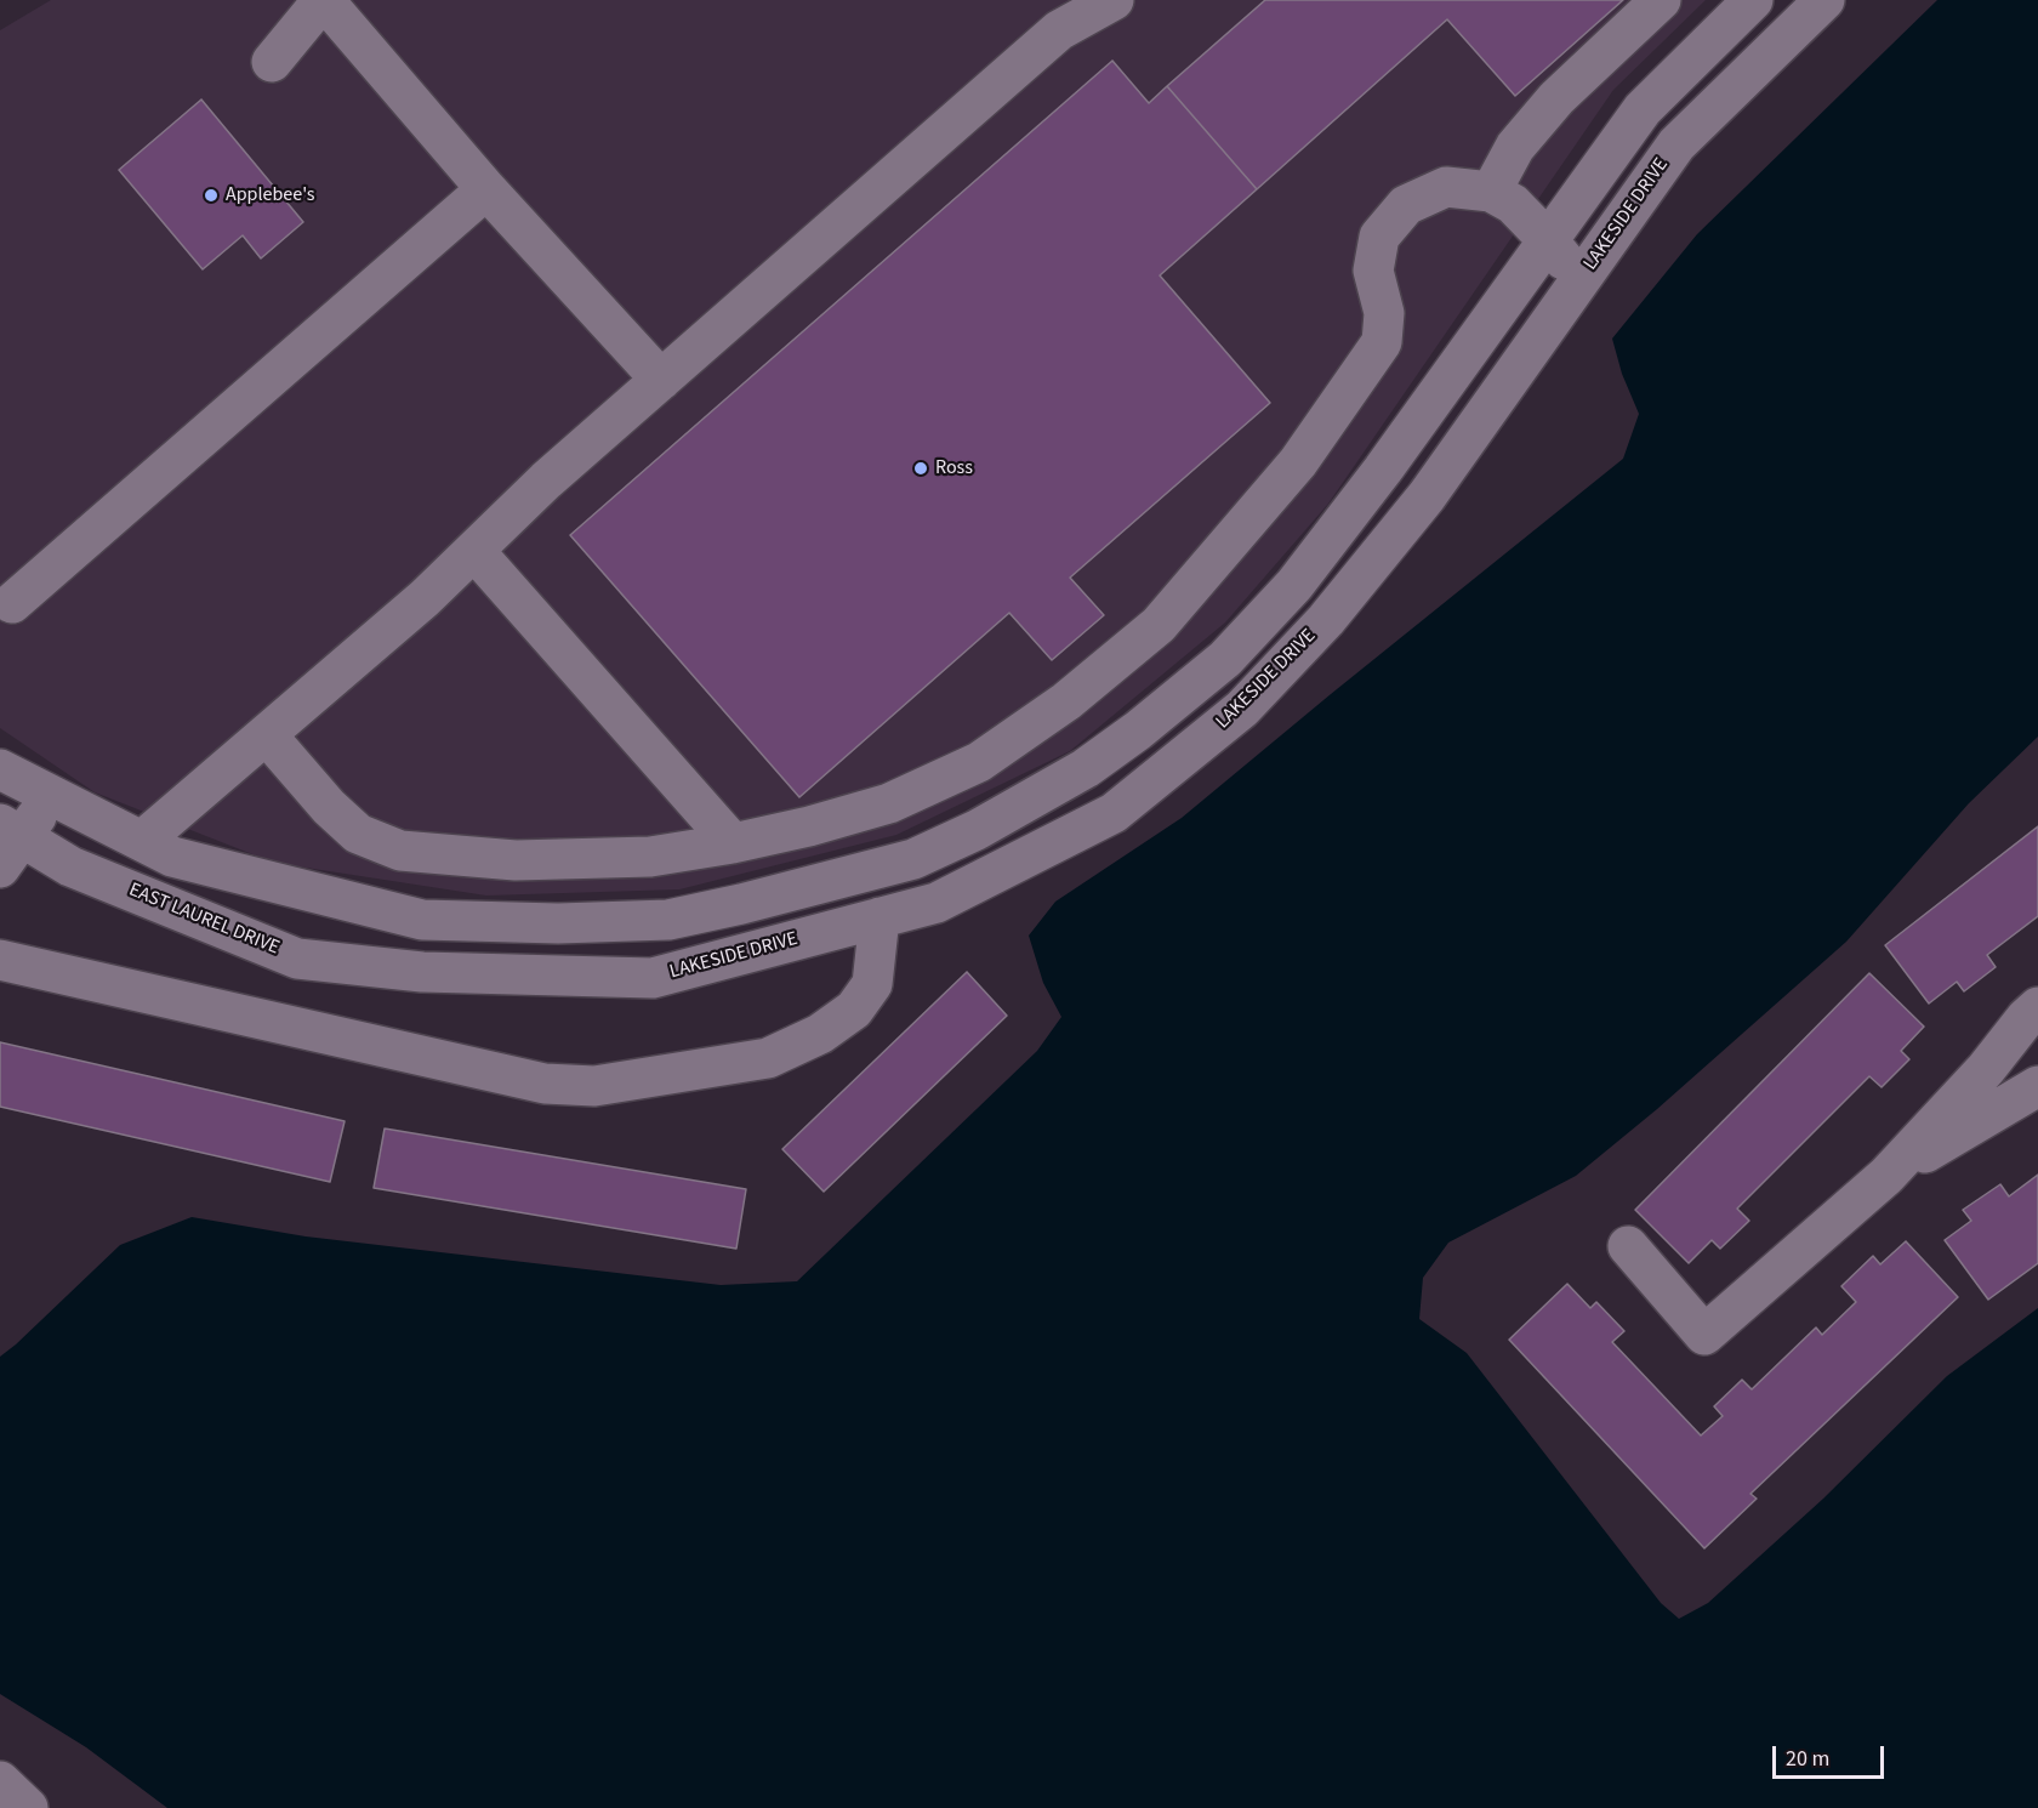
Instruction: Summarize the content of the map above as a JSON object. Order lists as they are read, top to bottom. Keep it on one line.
{"streets":{"street":["LAKESIDE DRIVE","EAST LAUREL DRIVE"]},"crossings":[["LAKESIDE DRIVE","EAST LAUREL DRIVE"]],"places":["Applebee's","Ross"],"scale_bar":"20 m"}
